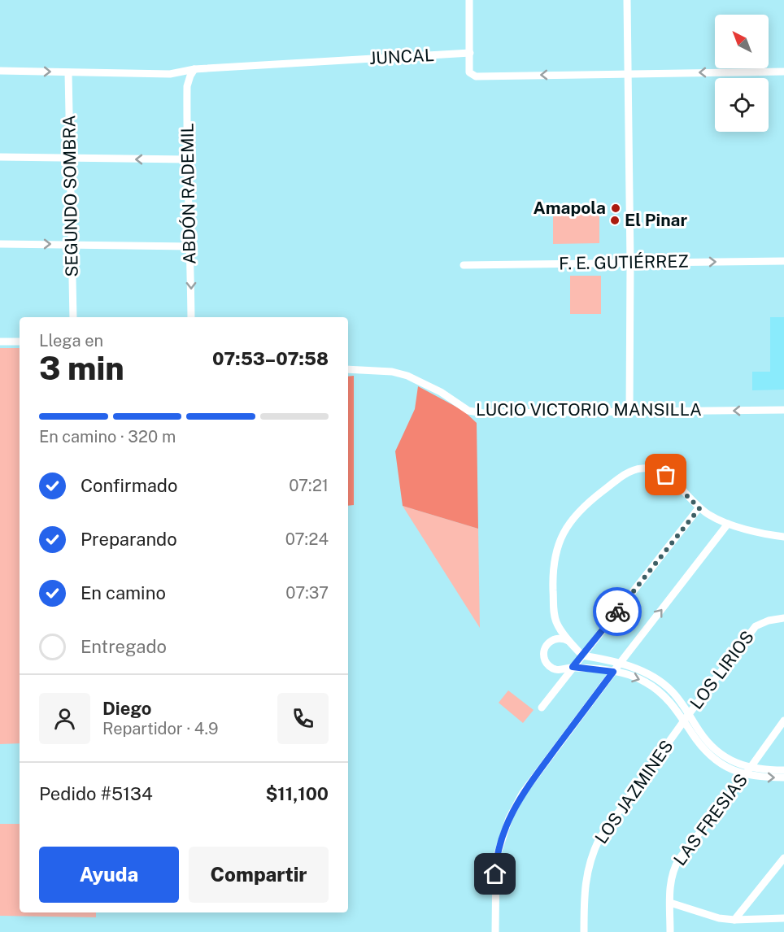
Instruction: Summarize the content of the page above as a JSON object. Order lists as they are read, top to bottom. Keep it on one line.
{"streets":{"street":["JUNCAL","ABDÓN RADEMIL","SEGUNDO SOMBRA","F. E. GUTIÉRREZ","LUCIO VICTORIO MANSILLA","LOS LIRIOS","LOS JAZMINES","LAS FRESIAS"]},"crossings":[["JUNCAL","ABDÓN RADEMIL"],["JUNCAL","SEGUNDO SOMBRA"],["LOS LIRIOS","LOS JAZMINES"]],"one_way":["F. E. GUTIÉRREZ"],"places":["Amapola","El Pinar"],"north":"top left","page":{"heading":["3 min","Llega en","07:53–07:58"],"panel":["Diego","Repartidor · 4.9","Pedido #5134","$11,100"],"bar":"En camino · 320 m","list":[["Confirmado","07:21"],["Preparando","07:24"],["En camino","07:37"],"Entregado"],"buttons":["Ayuda","Compartir"]}}
